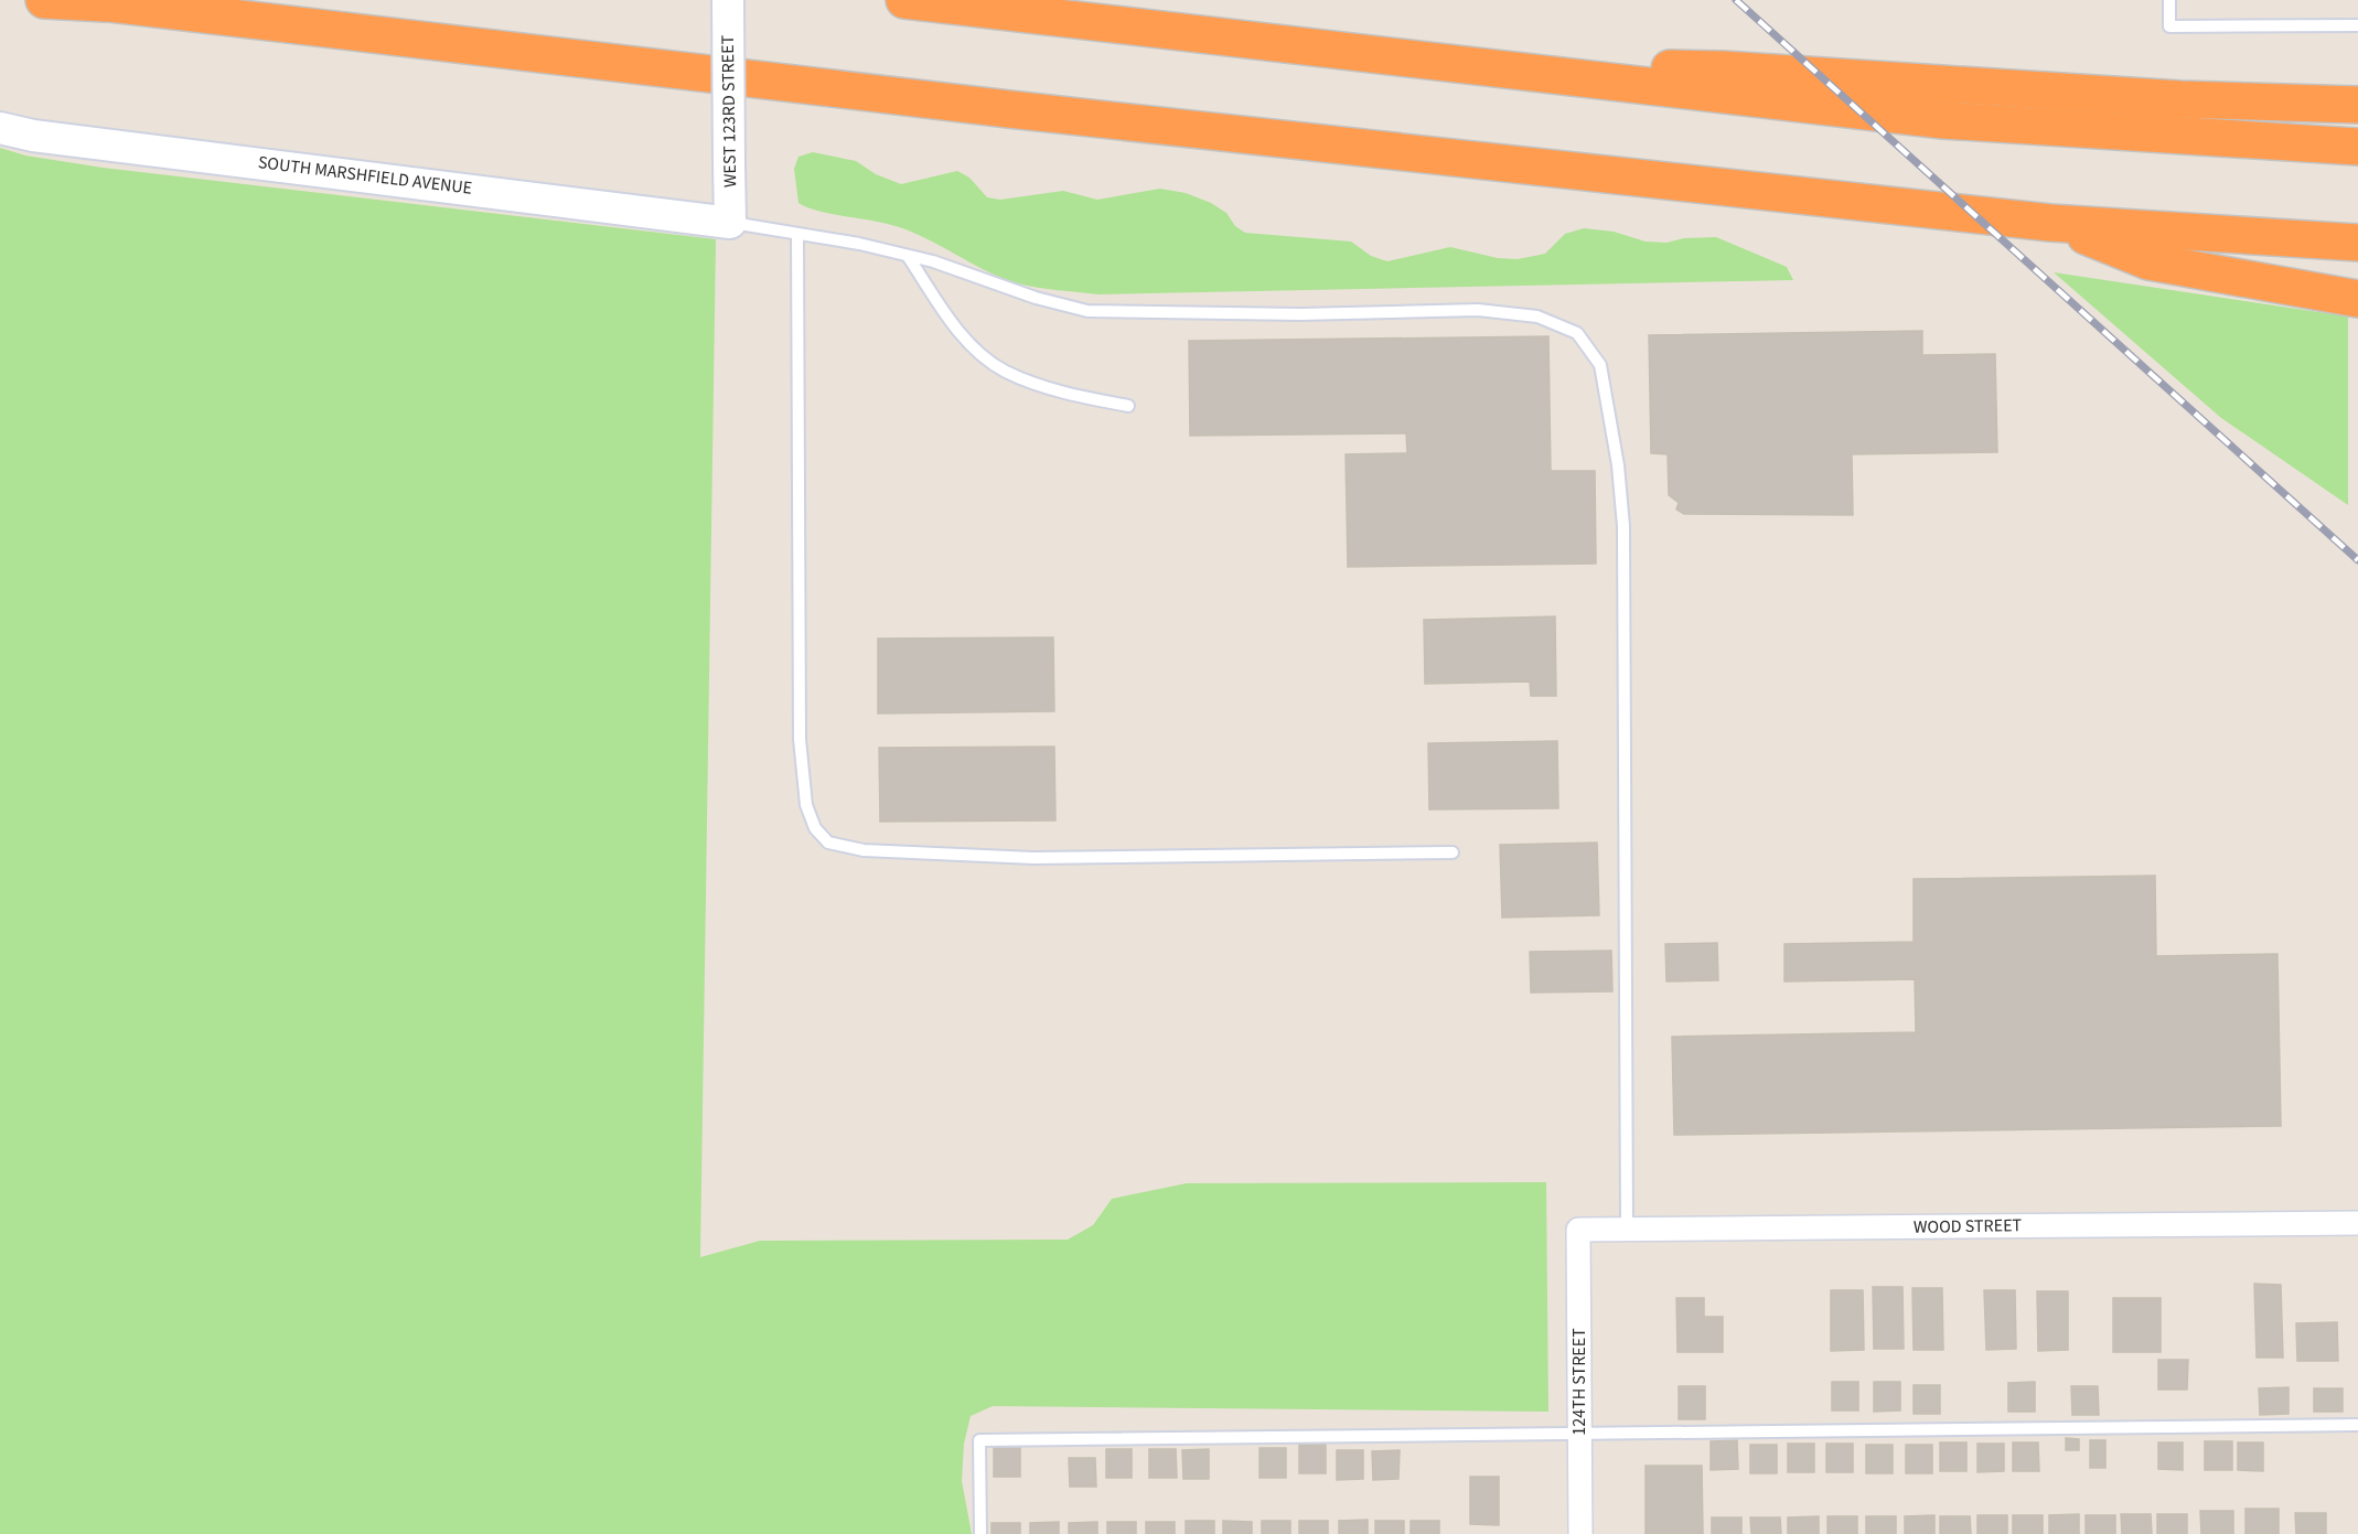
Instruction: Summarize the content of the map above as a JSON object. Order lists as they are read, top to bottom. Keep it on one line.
{"streets":{"main road":["WEST 123RD STREET","SOUTH MARSHFIELD AVENUE"],"street":["WOOD STREET","124TH STREET"]},"crossings":[["WEST 123RD STREET","SOUTH MARSHFIELD AVENUE"],["WOOD STREET","124TH STREET"]]}
